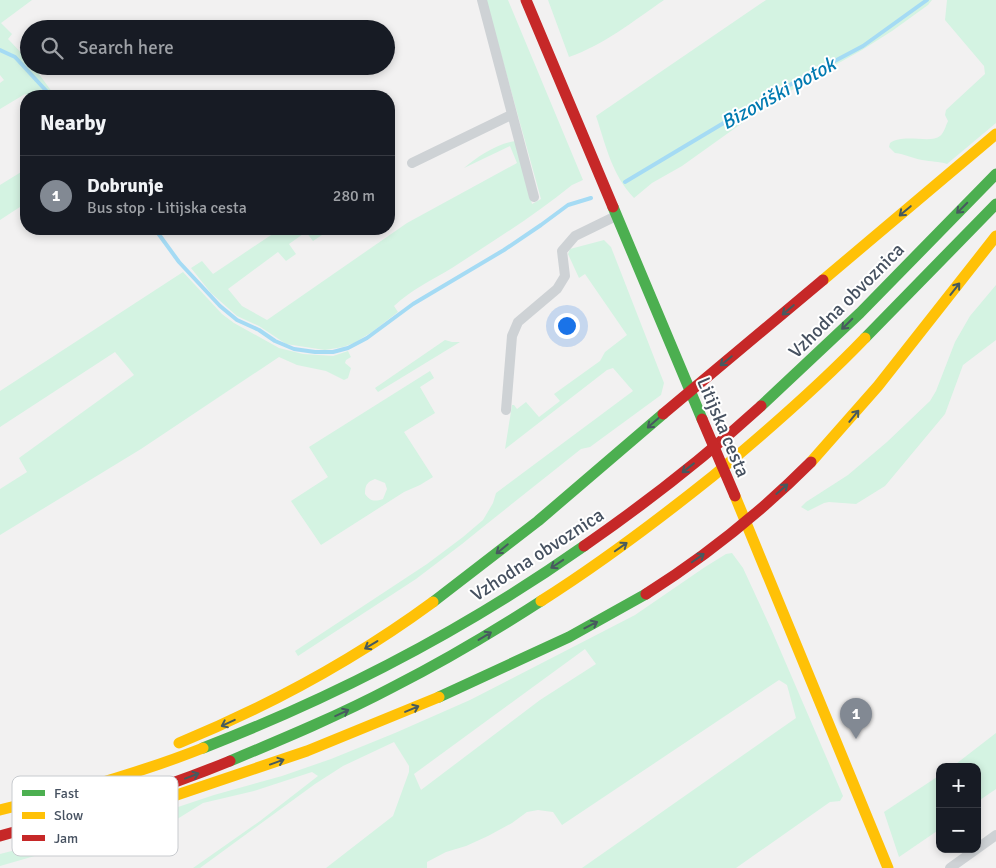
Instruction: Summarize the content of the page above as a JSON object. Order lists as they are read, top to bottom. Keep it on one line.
{"streets":{"main road":["Vzhodna obvoznica","Litijska cesta"]},"water":["Bizoviški potok"],"legend":["Fast","Slow","Jam"],"page":{"search":"Search here","heading":"Nearby","list":[{"mark":"1","name":"Dobrunje","note":"Bus stop · Litijska cesta","value":"280 m"}],"pins":"1","map_buttons":["+","−"]}}
